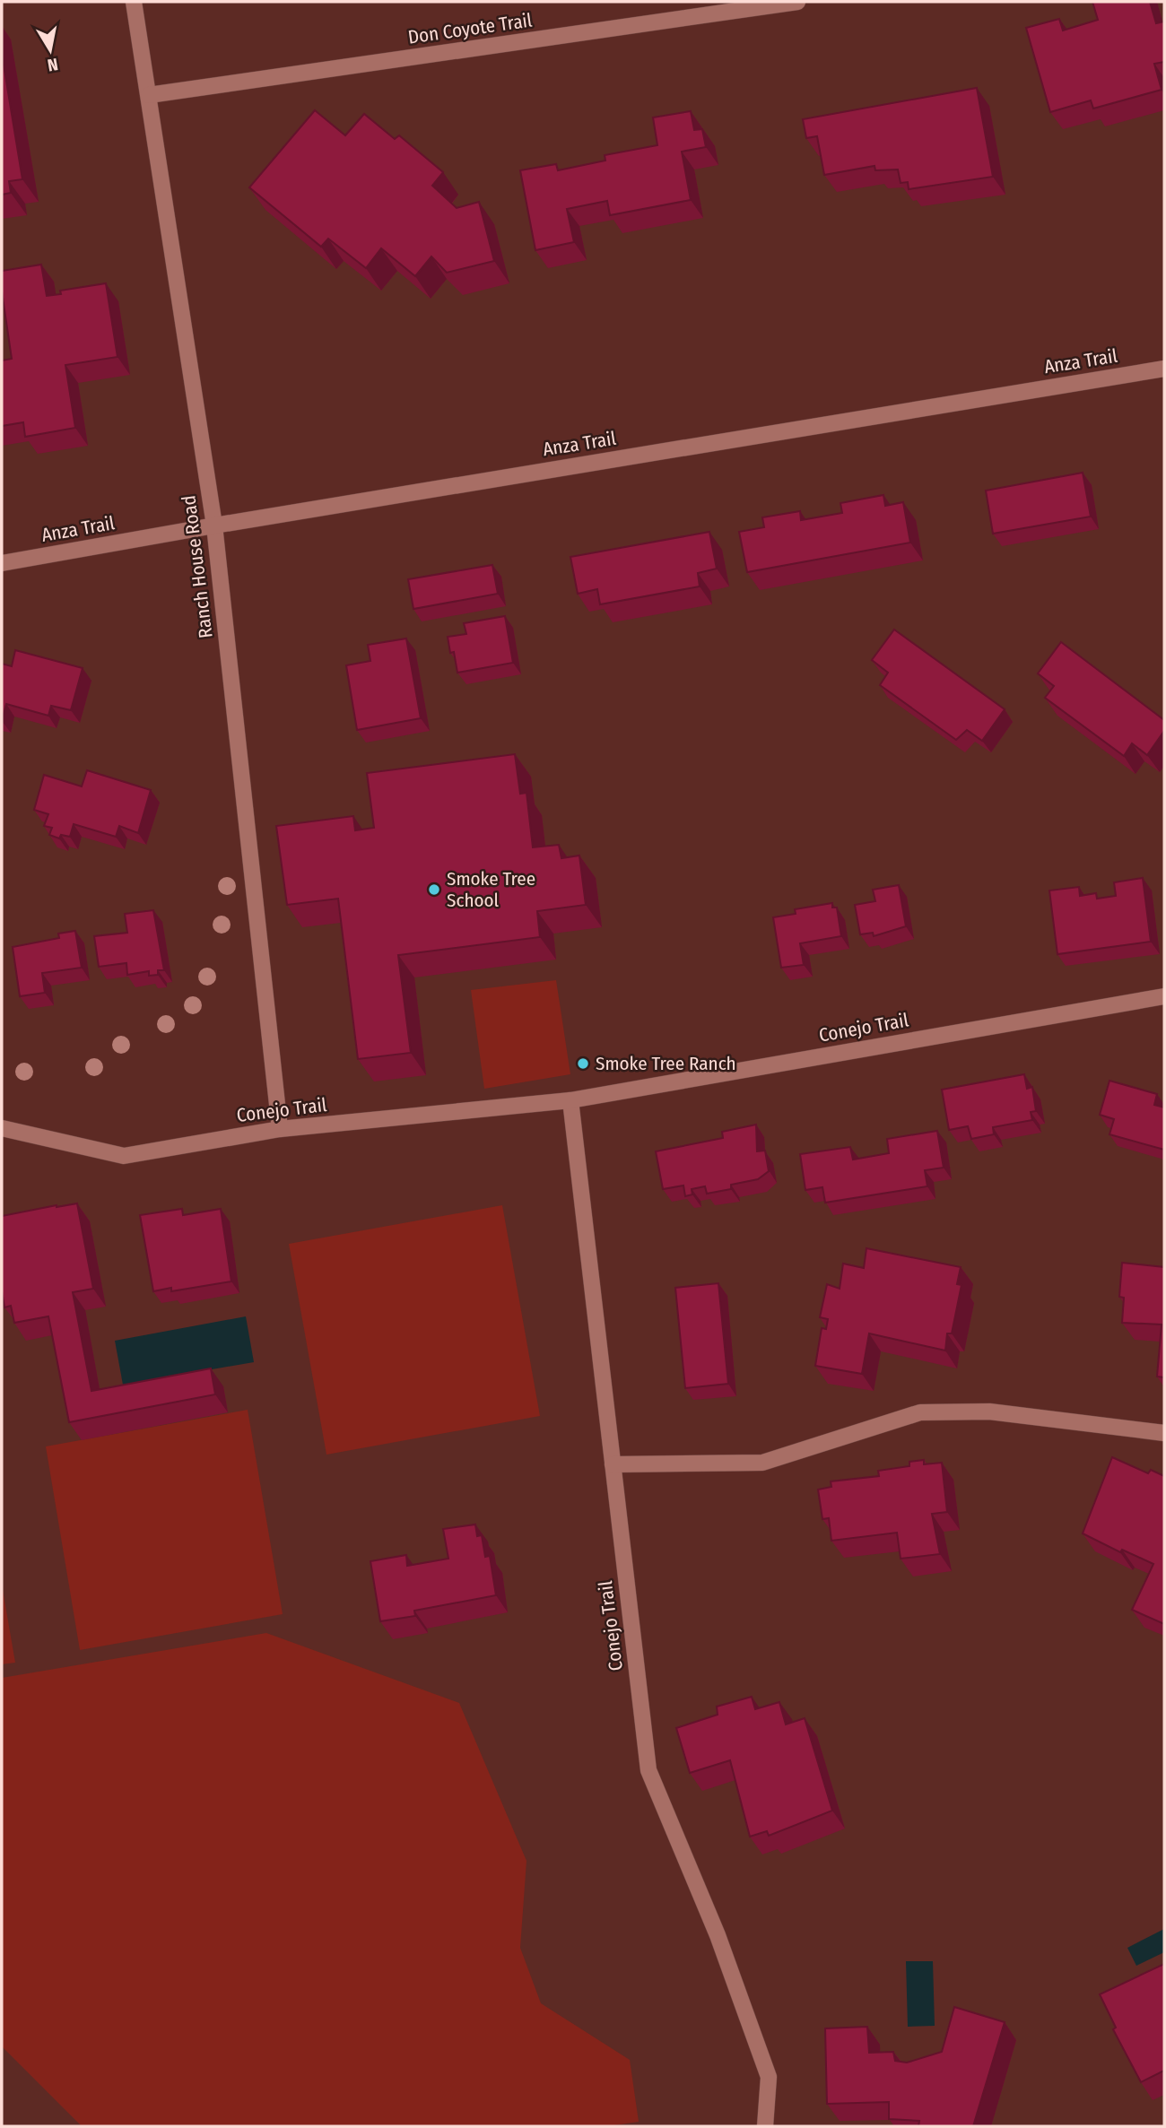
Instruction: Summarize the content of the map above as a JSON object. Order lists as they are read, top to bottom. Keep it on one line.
{"streets":{"street":["Don Coyote Trail","Anza Trail","Ranch House Road","Conejo Trail"]},"crossings":[["Don Coyote Trail","Ranch House Road"],["Anza Trail","Ranch House Road"],["Ranch House Road","Conejo Trail"]],"places":["Smoke Tree School","Smoke Tree Ranch"],"north":"bottom"}
